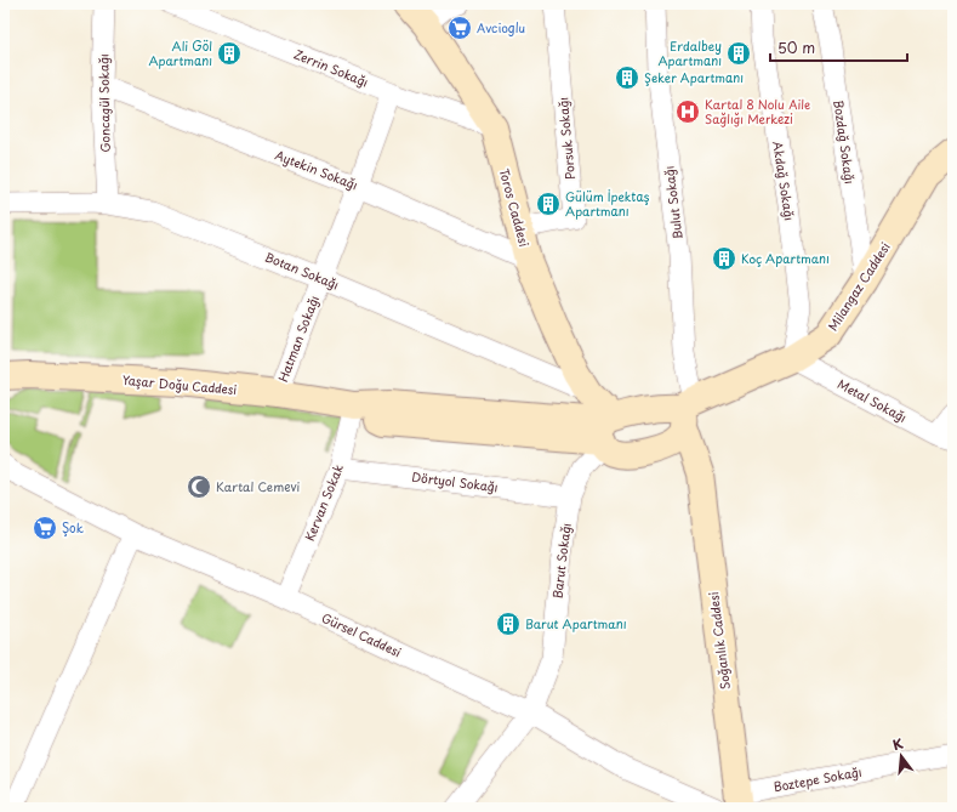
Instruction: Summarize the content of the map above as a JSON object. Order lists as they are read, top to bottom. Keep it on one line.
{"streets":{"street":["Zerrin Sokağı","Goncagül Sokağı","Porsuk Sokağı","Bozdağ Sokağı","Aytekin Sokağı","Akdağ Sokağı","Bulut Sokağı","Toros Caddesi","Botan Sokağı","Milangaz Caddesi","Hatman Sokağı","Yaşar Doğu Caddesi","Metal Sokağı","Dörtyol Sokağı","Kervan Sokak","Barut Sokağı","Gürsel Caddesi","Soğanlık Caddesi","Boztepe Sokağı"]},"crossings":[["Zerrin Sokağı","Toros Caddesi"],["Zerrin Sokağı","Hatman Sokağı"],["Goncagül Sokağı","Aytekin Sokağı"],["Goncagül Sokağı","Botan Sokağı"],["Porsuk Sokağı","Toros Caddesi"],["Bozdağ Sokağı","Milangaz Caddesi"],["Aytekin Sokağı","Toros Caddesi"],["Aytekin Sokağı","Hatman Sokağı"],["Akdağ Sokağı","Milangaz Caddesi"],["Akdağ Sokağı","Metal Sokağı"],["Bulut Sokağı","Milangaz Caddesi"],["Bulut Sokağı","Soğanlık Caddesi"],["Toros Caddesi","Botan Sokağı"],["Toros Caddesi","Milangaz Caddesi"],["Toros Caddesi","Yaşar Doğu Caddesi"],["Toros Caddesi","Barut Sokağı"],["Botan Sokağı","Hatman Sokağı"],["Milangaz Caddesi","Yaşar Doğu Caddesi"],["Milangaz Caddesi","Metal Sokağı"],["Milangaz Caddesi","Barut Sokağı"],["Milangaz Caddesi","Soğanlık Caddesi"],["Hatman Sokağı","Yaşar Doğu Caddesi"],["Yaşar Doğu Caddesi","Kervan Sokak"],["Yaşar Doğu Caddesi","Barut Sokağı"],["Dörtyol Sokağı","Kervan Sokak"],["Dörtyol Sokağı","Barut Sokağı"],["Kervan Sokak","Gürsel Caddesi"],["Barut Sokağı","Gürsel Caddesi"],["Gürsel Caddesi","Soğanlık Caddesi"],["Gürsel Caddesi","Boztepe Sokağı"],["Soğanlık Caddesi","Boztepe Sokağı"]],"places":{"supermarket":["Avcioglu","Şok"],"building":["Ali Göl Apartmanı","Erdalbey Apartmanı","Şeker Apartmanı","Gülüm İpektaş Apartmanı","Koç Apartmanı","Barut Apartmanı"],"hospital":["Kartal 8 Nolu Aile Sağlığı Merkezi"],"mosque":["Kartal Cemevi"]},"scale_bar":"50 m","north":"top"}
